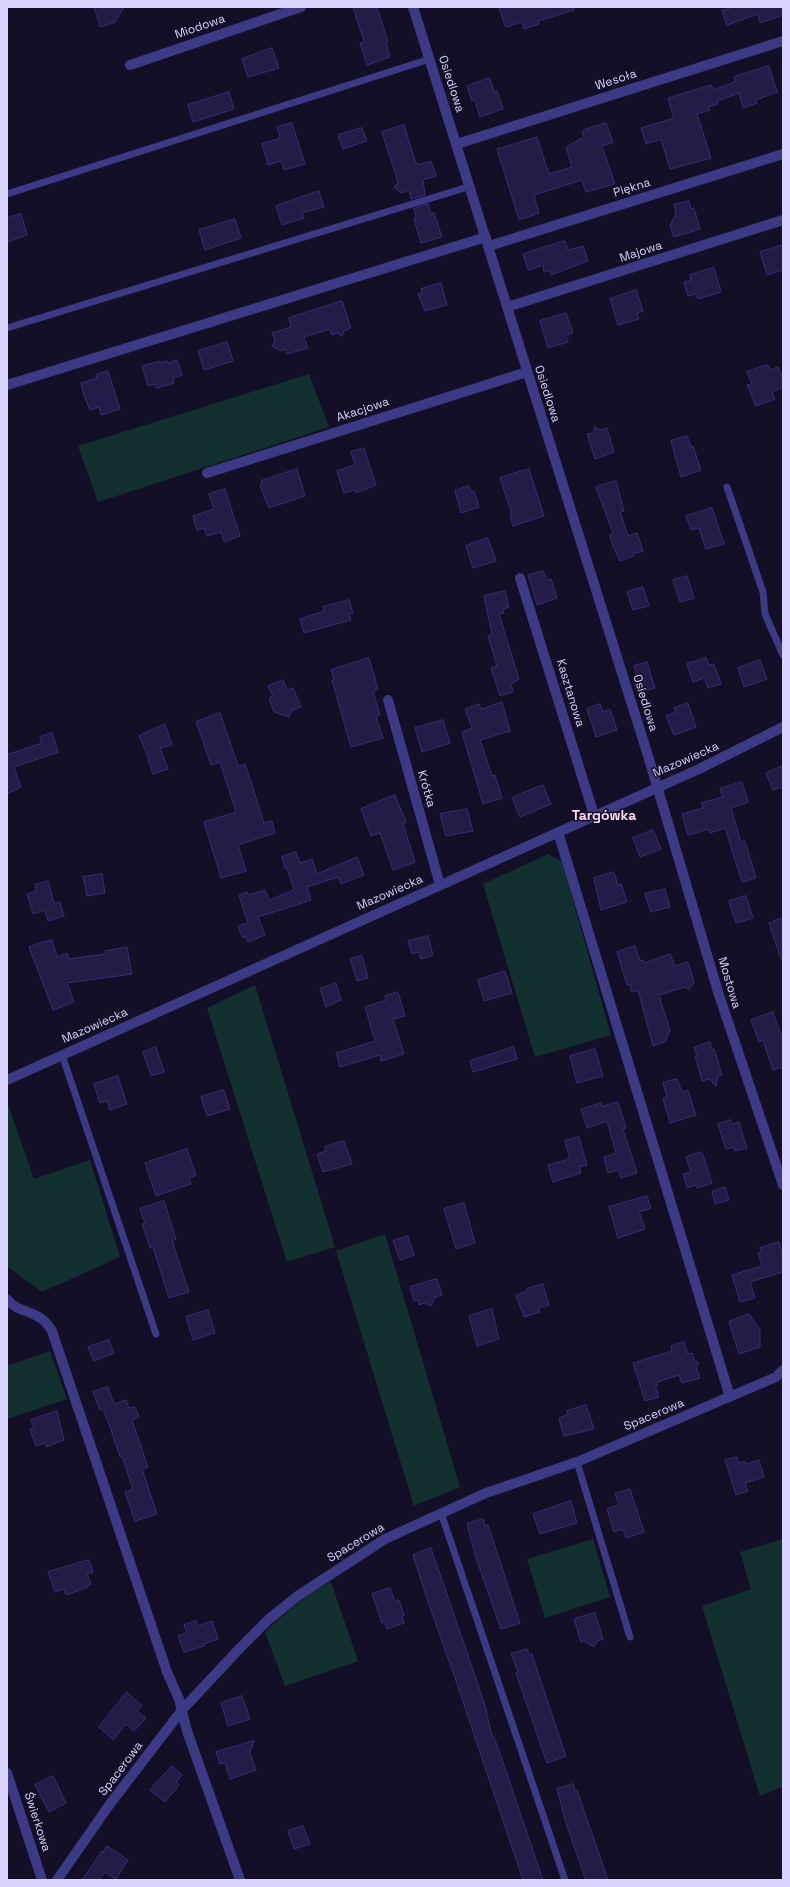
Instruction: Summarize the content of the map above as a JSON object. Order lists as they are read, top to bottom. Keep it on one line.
{"streets":{"street":["Miodowa","Wesoła","Osiedlowa","Piękna","Majowa","Akacjowa","Kasztanowa","Mazowiecka","Krótka","Mostowa","Spacerowa","Świerkowa"]},"crossings":[["Wesoła","Osiedlowa"],["Osiedlowa","Piękna"],["Osiedlowa","Majowa"],["Osiedlowa","Akacjowa"],["Osiedlowa","Mazowiecka"],["Osiedlowa","Mostowa"],["Kasztanowa","Mazowiecka"],["Mazowiecka","Krótka"],["Mazowiecka","Mostowa"]],"districts":["Targówka"]}
